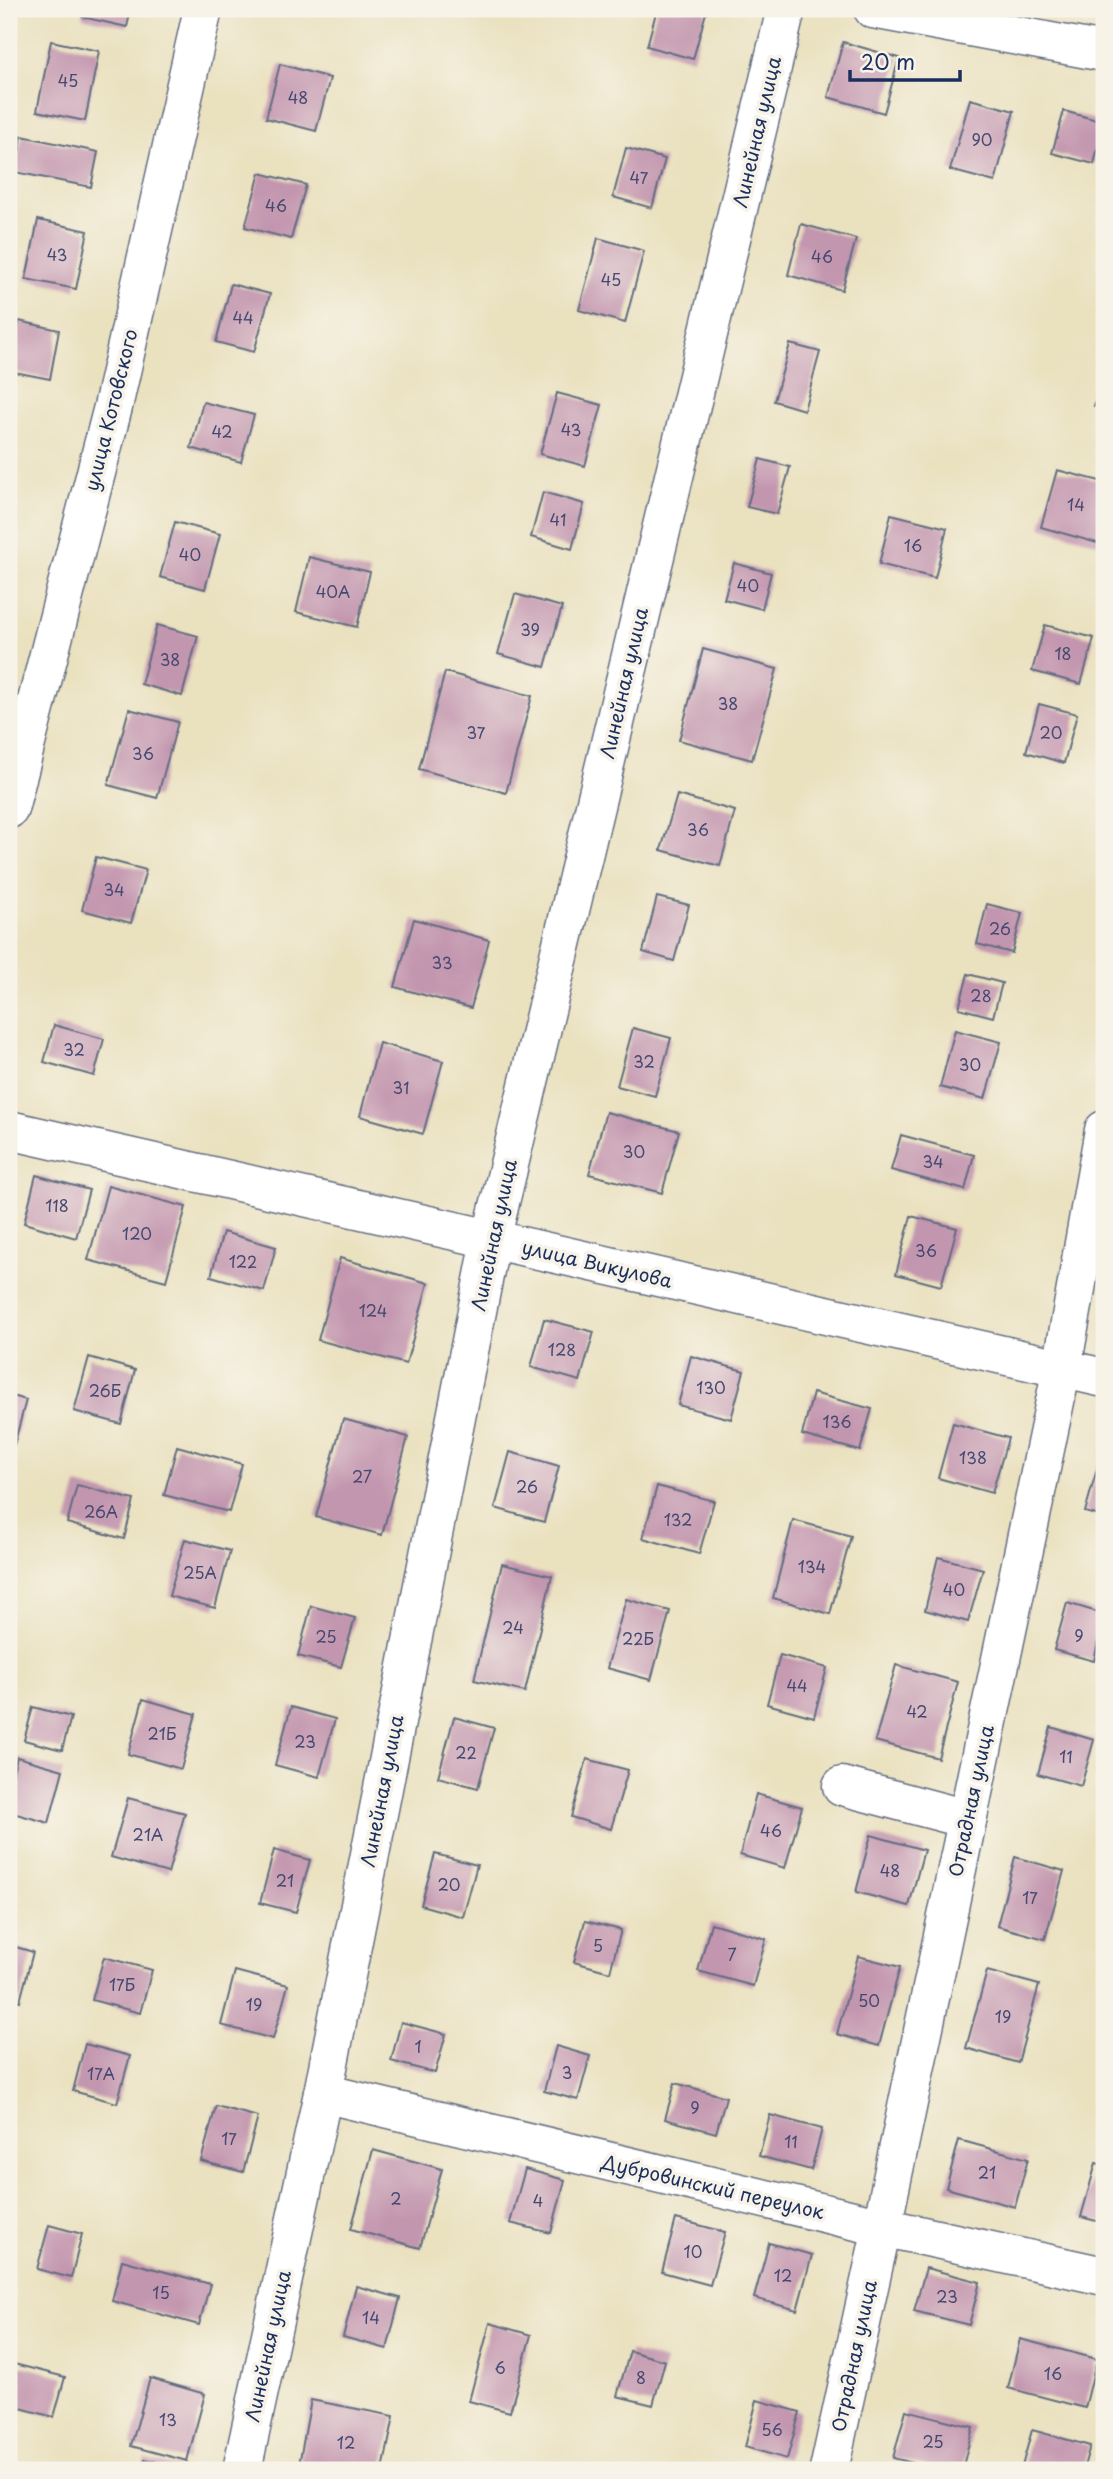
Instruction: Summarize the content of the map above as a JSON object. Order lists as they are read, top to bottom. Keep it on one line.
{"streets":{"street":["Линейная улица","улица Котовского","улица Викулова","Отрадная улица","Дубровинский переулок"]},"crossings":[["Линейная улица","улица Викулова"],["Линейная улица","Дубровинский переулок"],["улица Викулова","Отрадная улица"],["Отрадная улица","Дубровинский переулок"]],"house_numbers":["45","48","90","47","46","43","46","45","44","43","42","14","41","16","40","40","40А","39","18","38","38","37","20","36","36","34","26","33","28","32","32","30","31","30","34","118","120","36","122","124","128","130","26Б","136","138","27","26","26А","132","134","25А","40","24","9","25","22Б","44","42","21Б","23","22","11","46","21А","48","21","20","17","5","7","17Б","50","19","19","1","3","17А","9","17","11","21","2","4","10","12","15","23","14","6","16","8","13","56","25","12"],"scale_bar":"20 m"}
